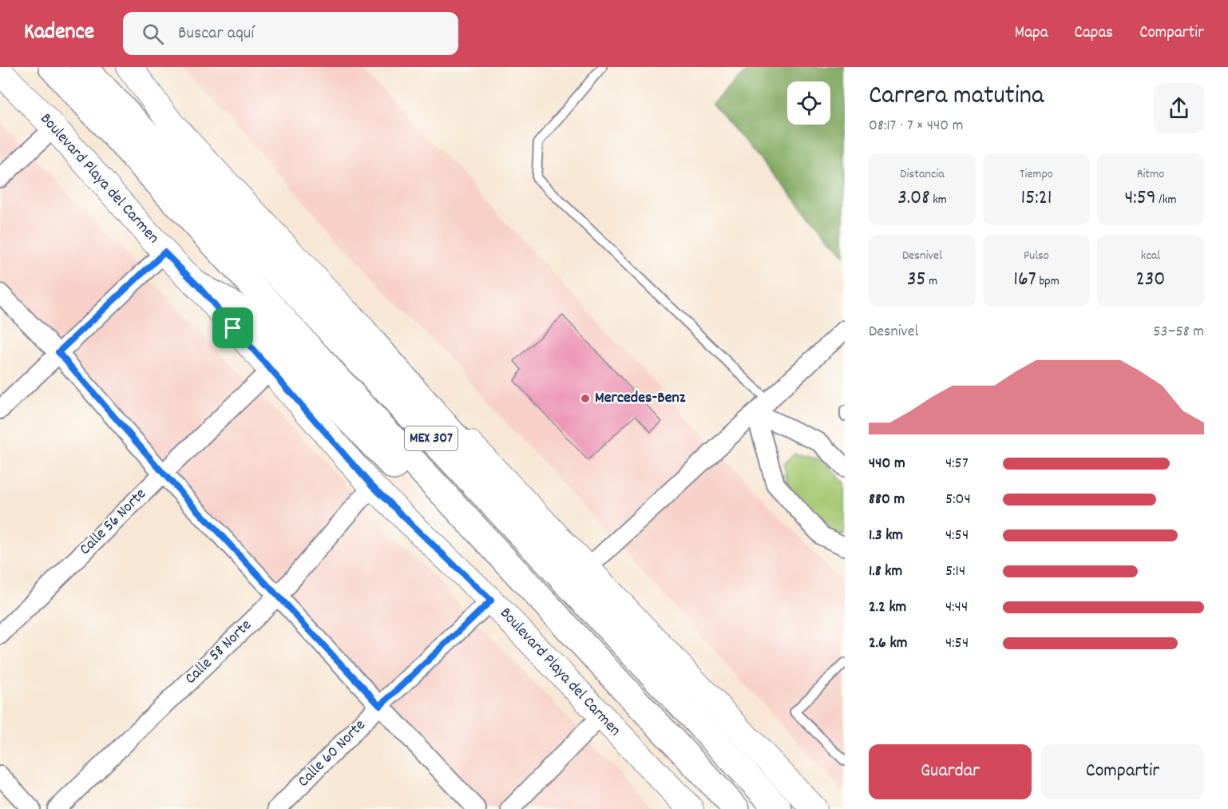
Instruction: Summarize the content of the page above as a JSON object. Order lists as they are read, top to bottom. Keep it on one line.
{"streets":{"highway":["MEX 307"],"main road":["Boulevard Playa del Carmen"],"street":["Calle 56 Norte","Calle 58 Norte","Calle 60 Norte"]},"crossings":[["Boulevard Playa del Carmen","Calle 56 Norte"],["Boulevard Playa del Carmen","Calle 58 Norte"],["Boulevard Playa del Carmen","Calle 60 Norte"]],"places":["Mercedes-Benz"],"page":{"header":"Kadence","search":"Buscar aquí","nav":["Mapa","Capas","Compartir"],"heading":["Carrera matutina","08:17 · 7 × 440 m"],"stats":[["Distancia","3.08 km"],["Tiempo","15:21"],["Ritmo","4:59 /km"],["Desnivel","35 m"],["Pulso","167 bpm"],["kcal","230"]],"chart":["Desnivel","53–58 m"],"list":[{"name":"440 m","note":"4:57"},{"name":"880 m","note":"5:04"},{"name":"1.3 km","note":"4:54"},{"name":"1.8 km","note":"5:14"},{"name":"2.2 km","note":"4:44"},{"name":"2.6 km","note":"4:54"}],"buttons":["Guardar","Compartir"]}}
